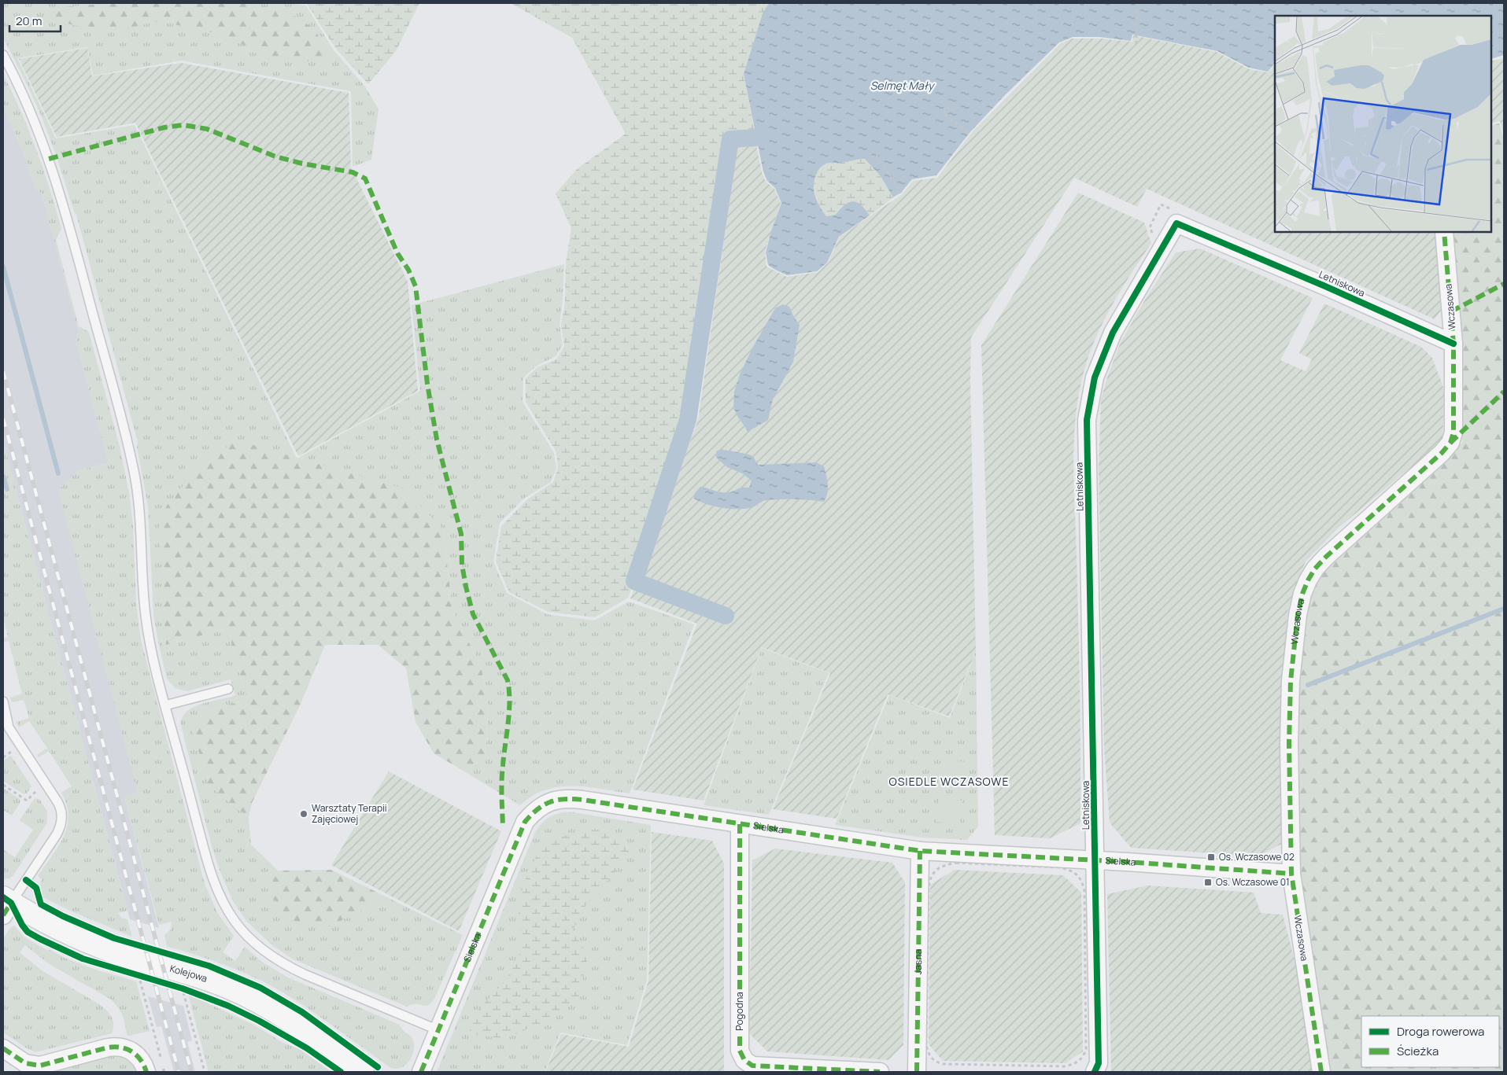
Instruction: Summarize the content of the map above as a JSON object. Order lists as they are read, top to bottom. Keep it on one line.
{"streets":{"street":["Letniskowa","Wczasowa","Sielska","Jasna","Kolejowa","Pogodna"]},"crossings":[["Letniskowa","Wczasowa"],["Letniskowa","Sielska"],["Wczasowa","Sielska"],["Sielska","Jasna"],["Sielska","Pogodna"]],"districts":["OSIEDLE WCZASOWE"],"water":["Selmęt Mały"],"places":{"other":["Warsztaty Terapii Zajęciowej"],"transit":["Os. Wczasowe 02","Os. Wczasowe 01"]},"legend":["Droga rowerowa","Ścieżka"],"scale_bar":"20 m"}
